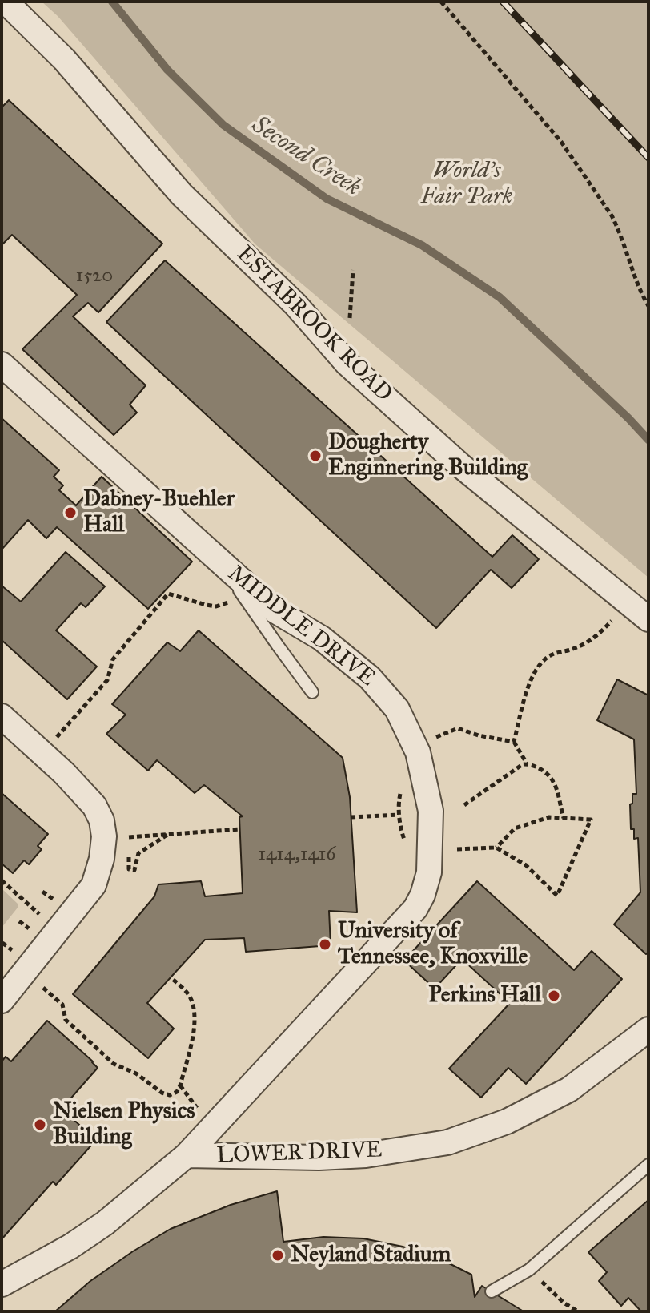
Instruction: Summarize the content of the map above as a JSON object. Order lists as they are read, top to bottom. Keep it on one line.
{"streets":{"street":["ESTABROOK ROAD","MIDDLE DRIVE","LOWER DRIVE"]},"crossings":[["MIDDLE DRIVE","LOWER DRIVE"]],"water":["Second Creek"],"parks":["World's Fair Park"],"places":["Dougherty Enginnering Building","Dabney-Buehler Hall","University of Tennessee, Knoxville","Perkins Hall","Nielsen Physics Building","Neyland Stadium"],"house_numbers":["1520","1414,1416"]}
